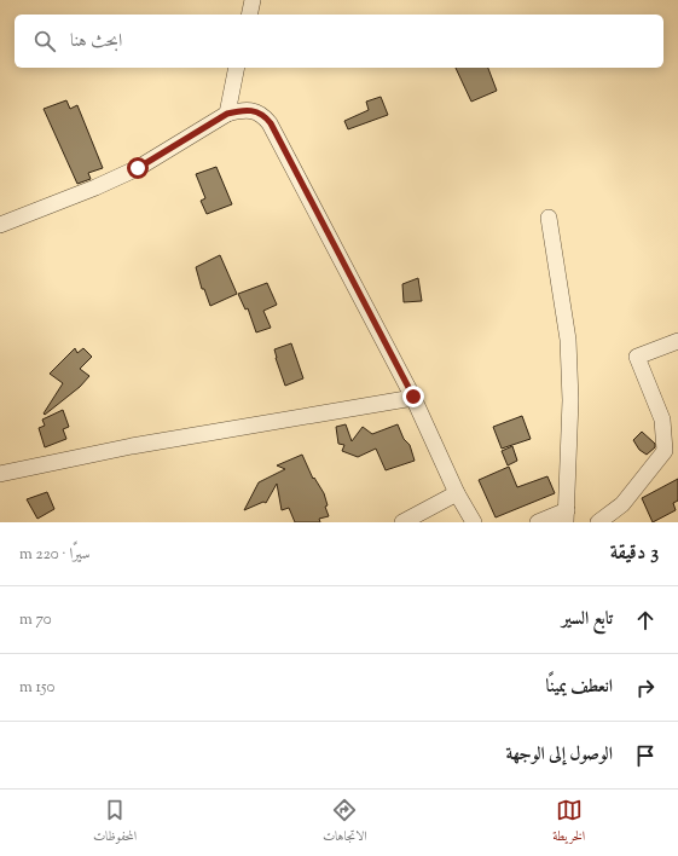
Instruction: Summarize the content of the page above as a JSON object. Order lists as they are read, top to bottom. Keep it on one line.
{"page":{"search":"ابحث هنا","heading":["3 دقيقة","سيرًا · 220 m"],"list":[["تابع السير","70 m"],["انعطف يمينًا","150 m"],"الوصول إلى الوجهة"],"nav":["الخريطة","الاتجاهات","المحفوظات"]}}
